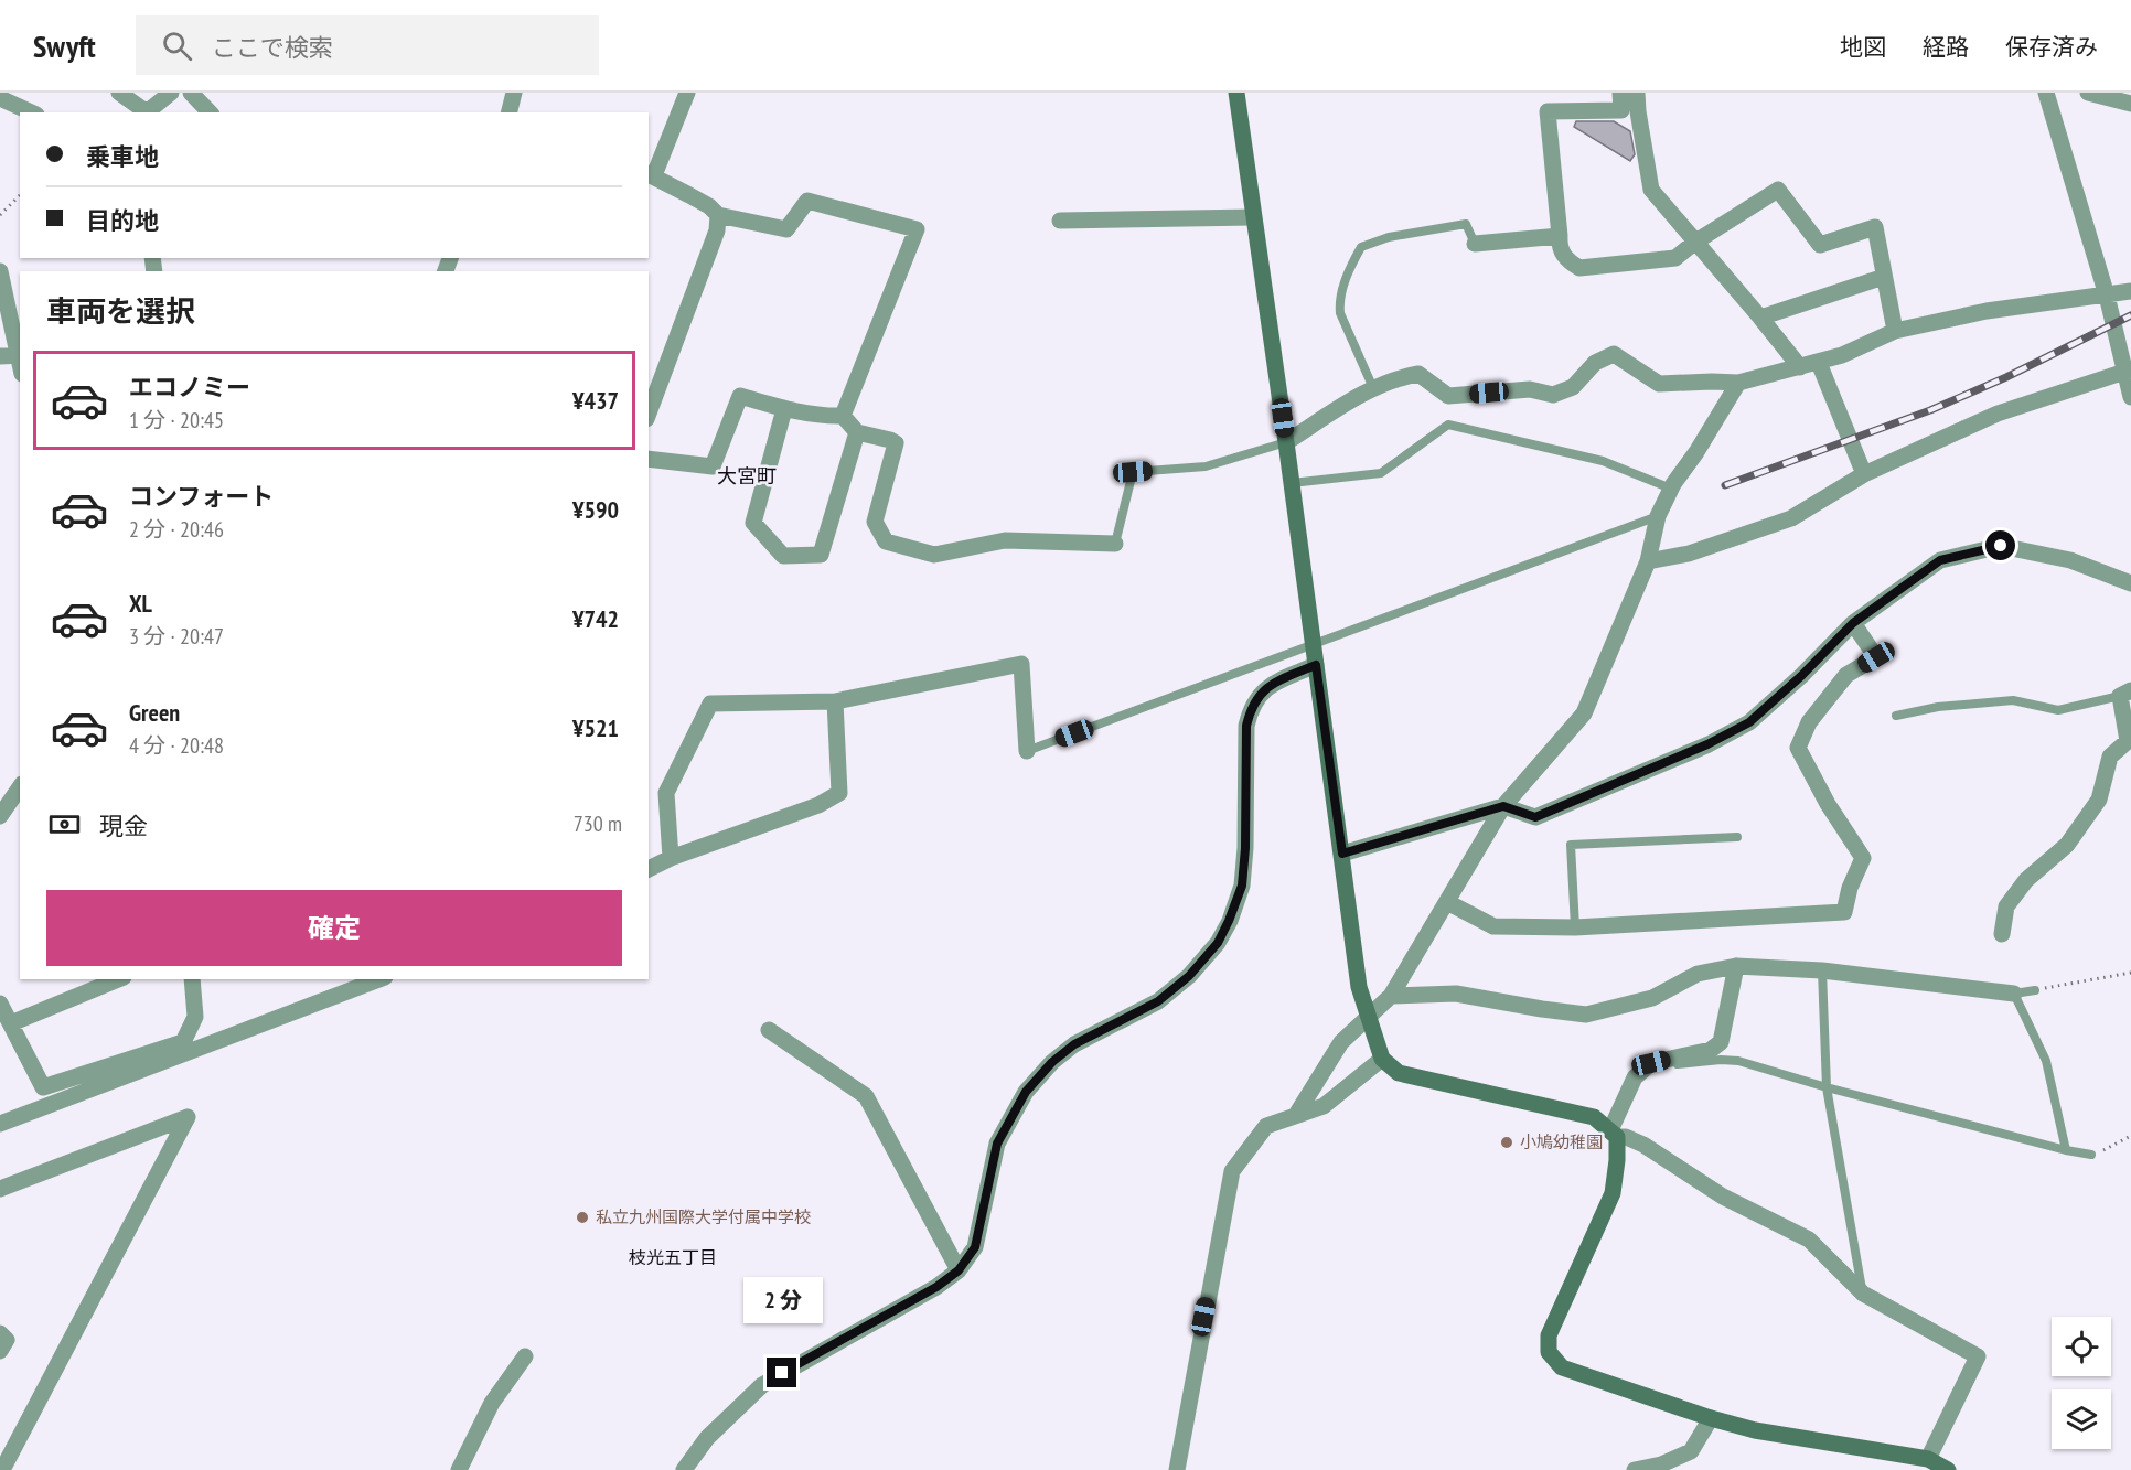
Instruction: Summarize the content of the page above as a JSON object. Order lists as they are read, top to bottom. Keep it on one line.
{"districts":["大宮町","枝光五丁目"],"places":["小鳩幼稚園","私立九州国際大学付属中学校"],"page":{"header":"Swyft","search":"ここで検索","nav":["地図","経路","保存済み"],"banner":["乗車地","目的地"],"heading":"車両を選択","list":[{"name":"エコノミー","note":"1 分 · 20:45","value":"¥437"},{"name":"コンフォート","note":"2 分 · 20:46","value":"¥590"},{"name":"XL","note":"3 分 · 20:47","value":"¥742"},{"name":"Green","note":"4 分 · 20:48","value":"¥521"}],"pay":["現金","730 m"],"buttons":"確定","bubble":"2 分"}}
